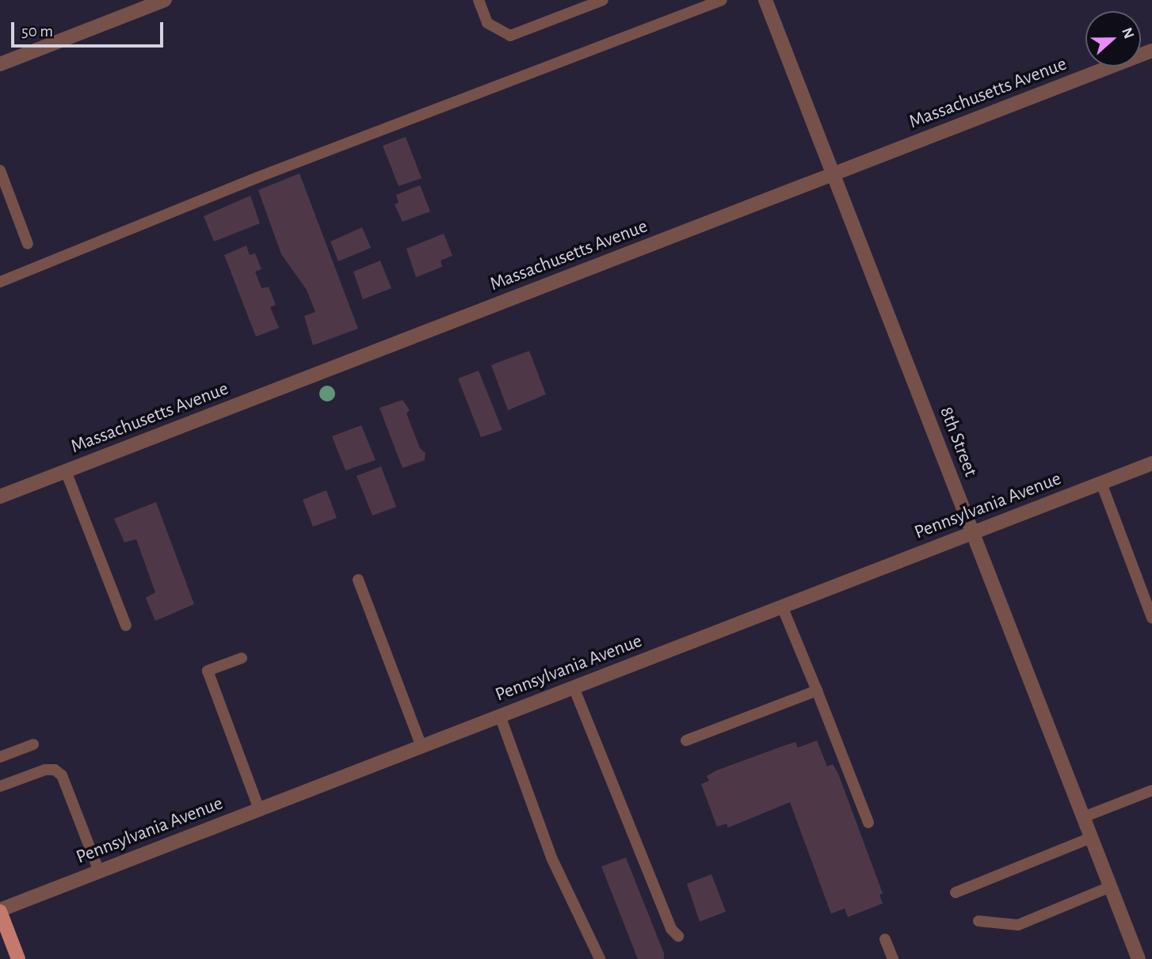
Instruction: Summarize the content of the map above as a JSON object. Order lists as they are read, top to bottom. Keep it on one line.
{"streets":{"street":["Massachusetts Avenue","8th Street","Pennsylvania Avenue"]},"crossings":[["Massachusetts Avenue","8th Street"],["8th Street","Pennsylvania Avenue"]],"scale_bar":"50 m","north":"right"}
